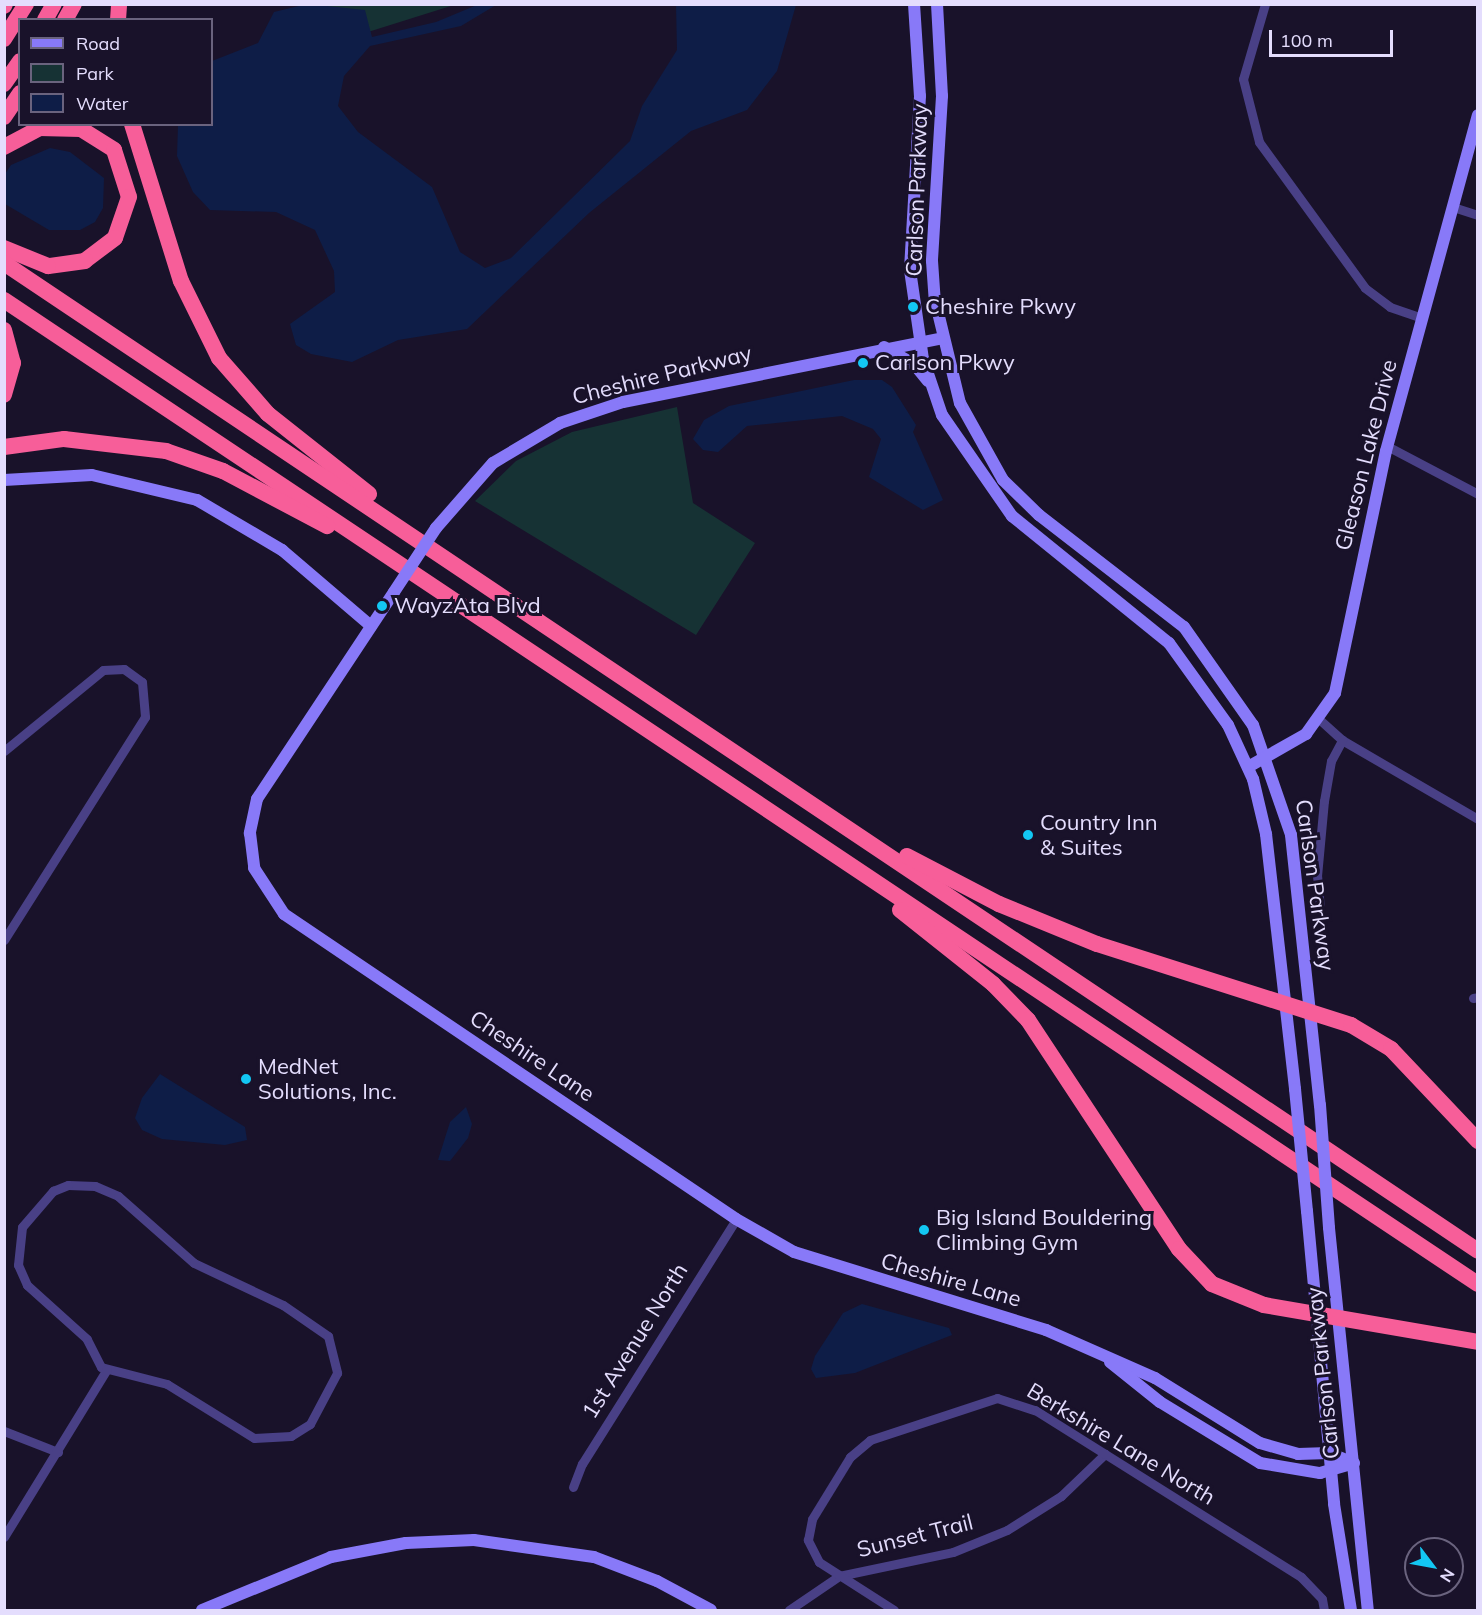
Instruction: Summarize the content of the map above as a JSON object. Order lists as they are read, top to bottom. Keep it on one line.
{"streets":{"main road":["Carlson Parkway","Cheshire Parkway","Gleason Lake Drive","Cheshire Lane"],"street":["1st Avenue North","Berkshire Lane North","Sunset Trail"]},"crossings":[["Carlson Parkway","Cheshire Parkway"],["Carlson Parkway","Cheshire Lane"],["Cheshire Parkway","Cheshire Lane"],["Cheshire Lane","1st Avenue North"],["Berkshire Lane North","Sunset Trail"]],"places":["Cheshire Pkwy","Carlson Pkwy","WayzAta Blvd","Country Inn & Suites","MedNet Solutions, Inc.","Big Island Bouldering Climbing Gym"],"legend":["Road","Park","Water"],"scale_bar":"100 m","north":"bottom right"}
